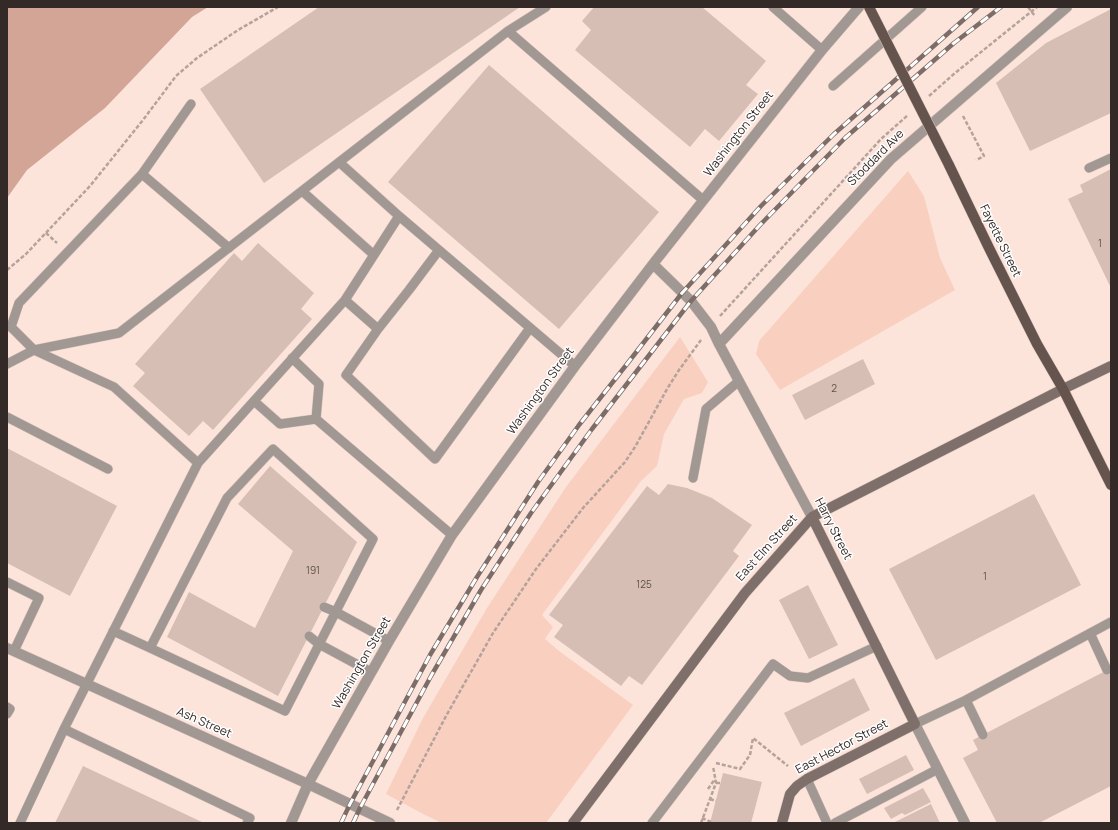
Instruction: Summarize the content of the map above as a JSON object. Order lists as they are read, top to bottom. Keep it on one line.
{"streets":{"main road":["Fayette Street","Harry Street","East Elm Street","East Hector Street"],"street":["Washington Street","Stoddard Ave","Ash Street"]},"crossings":[["Washington Street","Harry Street"],["Washington Street","Ash Street"],["Stoddard Ave","Harry Street"],["Fayette Street","East Elm Street"],["Harry Street","East Elm Street"],["Harry Street","East Hector Street"]],"house_numbers":["1","2","191","1","125"]}
